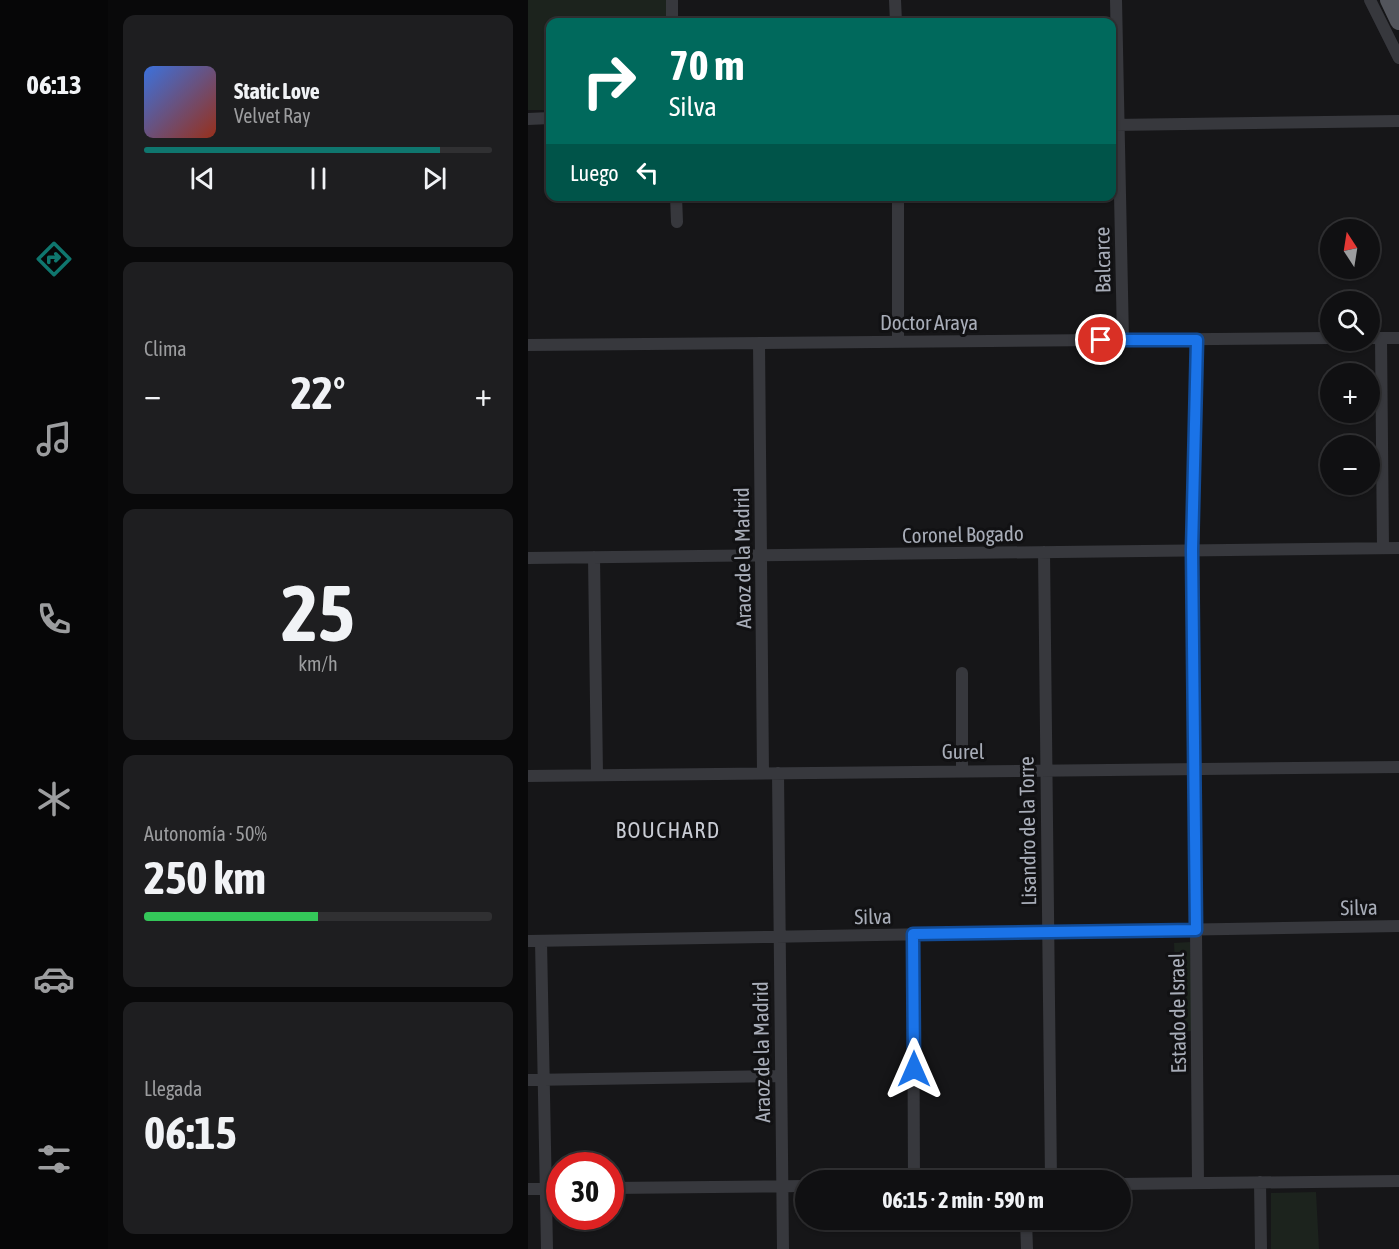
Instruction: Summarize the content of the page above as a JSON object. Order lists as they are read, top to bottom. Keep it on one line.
{"streets":{"street":["Balcarce","Doctor Araya","Coronel Bogado","Araoz de la Madrid","Gurel","Lisandro de la Torre","Silva","Estado de Israel"]},"crossings":[["Balcarce","Doctor Araya"],["Doctor Araya","Araoz de la Madrid"],["Doctor Araya","Estado de Israel"],["Coronel Bogado","Araoz de la Madrid"],["Coronel Bogado","Lisandro de la Torre"],["Coronel Bogado","Estado de Israel"],["Araoz de la Madrid","Gurel"],["Araoz de la Madrid","Silva"],["Gurel","Lisandro de la Torre"],["Gurel","Estado de Israel"],["Lisandro de la Torre","Silva"],["Silva","Estado de Israel"]],"districts":["BOUCHARD"],"north":"top","page":{"tabs":"06:13","turn":["70 m","Silva"],"song":["Static Love","Velvet Ray"],"then":"Luego","map_buttons":["+","−"],"tile":["Clima",["25","km/h"],["Autonomía · 50%","250 km"],["Llegada","06:15"]],"heat":["−","22°","+"],"limit":"30","trip":"06:15 · 2 min · 590 m"}}
